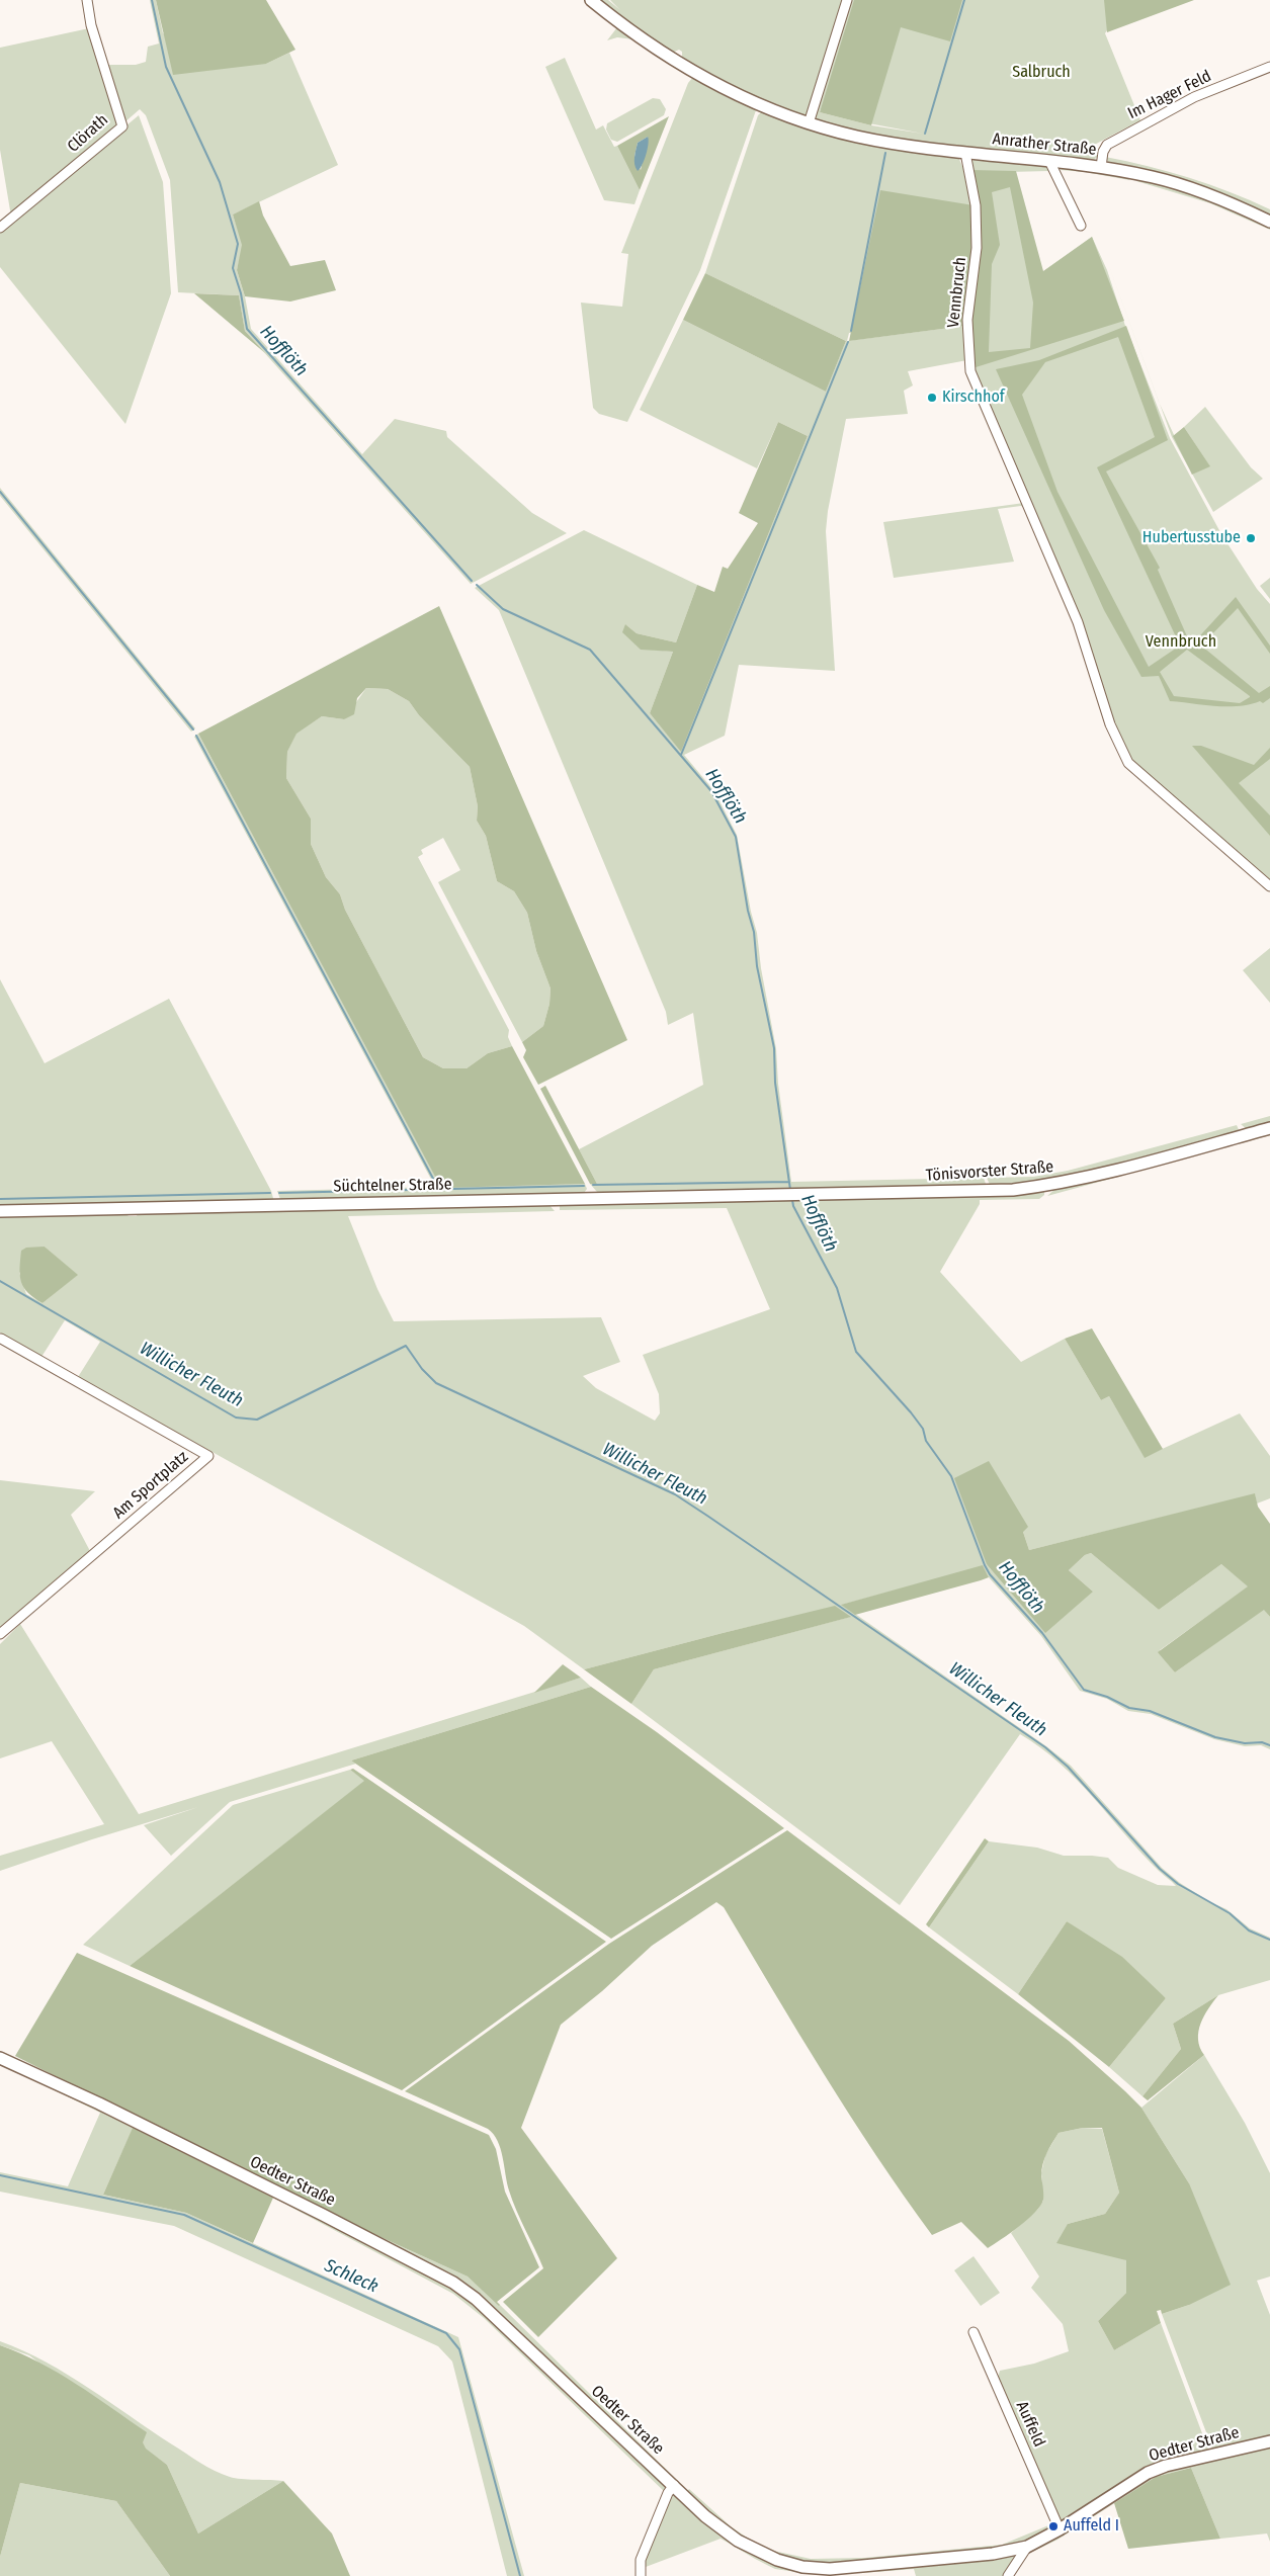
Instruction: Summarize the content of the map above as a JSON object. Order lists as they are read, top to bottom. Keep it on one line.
{"streets":{"main road":["Anrather Straße","Tönisvorster Straße","Süchtelner Straße","Oedter Straße"],"street":["Im Hager Feld","Clörath","Vennbruch","Am Sportplatz","Auffeld"]},"crossings":[["Im Hager Feld","Anrather Straße"],["Anrather Straße","Vennbruch"],["Tönisvorster Straße","Süchtelner Straße"],["Oedter Straße","Auffeld"]],"water":["Hofflöth","Willicher Fleuth","Schleck"],"parks":["Salbruch","Vennbruch"],"places":["Kirschhof","Hubertusstube","Auffeld I"]}
